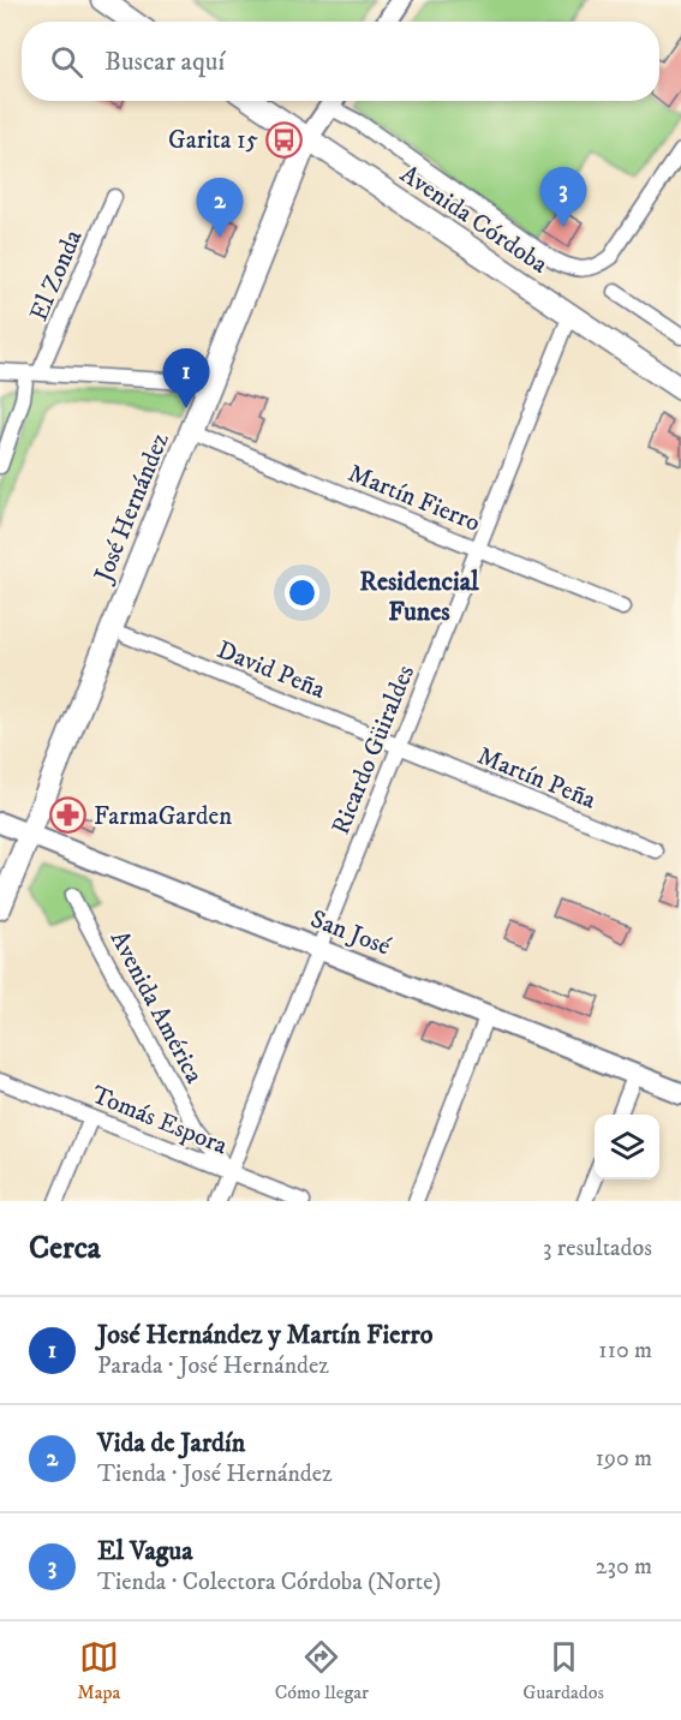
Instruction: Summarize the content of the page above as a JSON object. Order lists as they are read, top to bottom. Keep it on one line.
{"streets":{"main road":["Avenida Córdoba","José Hernández"],"street":["El Zonda","Martín Fierro","David Peña","Ricardo Güiraldes","Martín Peña","San José","Avenida América","Tomás Espora"]},"crossings":[["Avenida Córdoba","José Hernández"],["Avenida Córdoba","Ricardo Güiraldes"],["Martín Fierro","José Hernández"],["Martín Fierro","Ricardo Güiraldes"],["José Hernández","San José"],["David Peña","Ricardo Güiraldes"],["David Peña","Martín Peña"],["Ricardo Güiraldes","Martín Peña"],["Ricardo Güiraldes","San José"],["Ricardo Güiraldes","Avenida América"],["Ricardo Güiraldes","Tomás Espora"],["Avenida América","Tomás Espora"]],"districts":["Residencial Funes"],"places":{"bus stop":["Garita 15"],"pharmacy":["FarmaGarden"]},"page":{"search":"Buscar aquí","pins":["3","2","1"],"heading":["Cerca","3 resultados"],"list":[{"mark":"1","name":"José Hernández y Martín Fierro","note":"Parada · José Hernández","value":"110 m"},{"mark":"2","name":"Vida de Jardín","note":"Tienda · José Hernández","value":"190 m"},{"mark":"3","name":"El Vagua","note":"Tienda · Colectora Córdoba (Norte)","value":"230 m"}],"nav":["Mapa","Cómo llegar","Guardados"]}}
